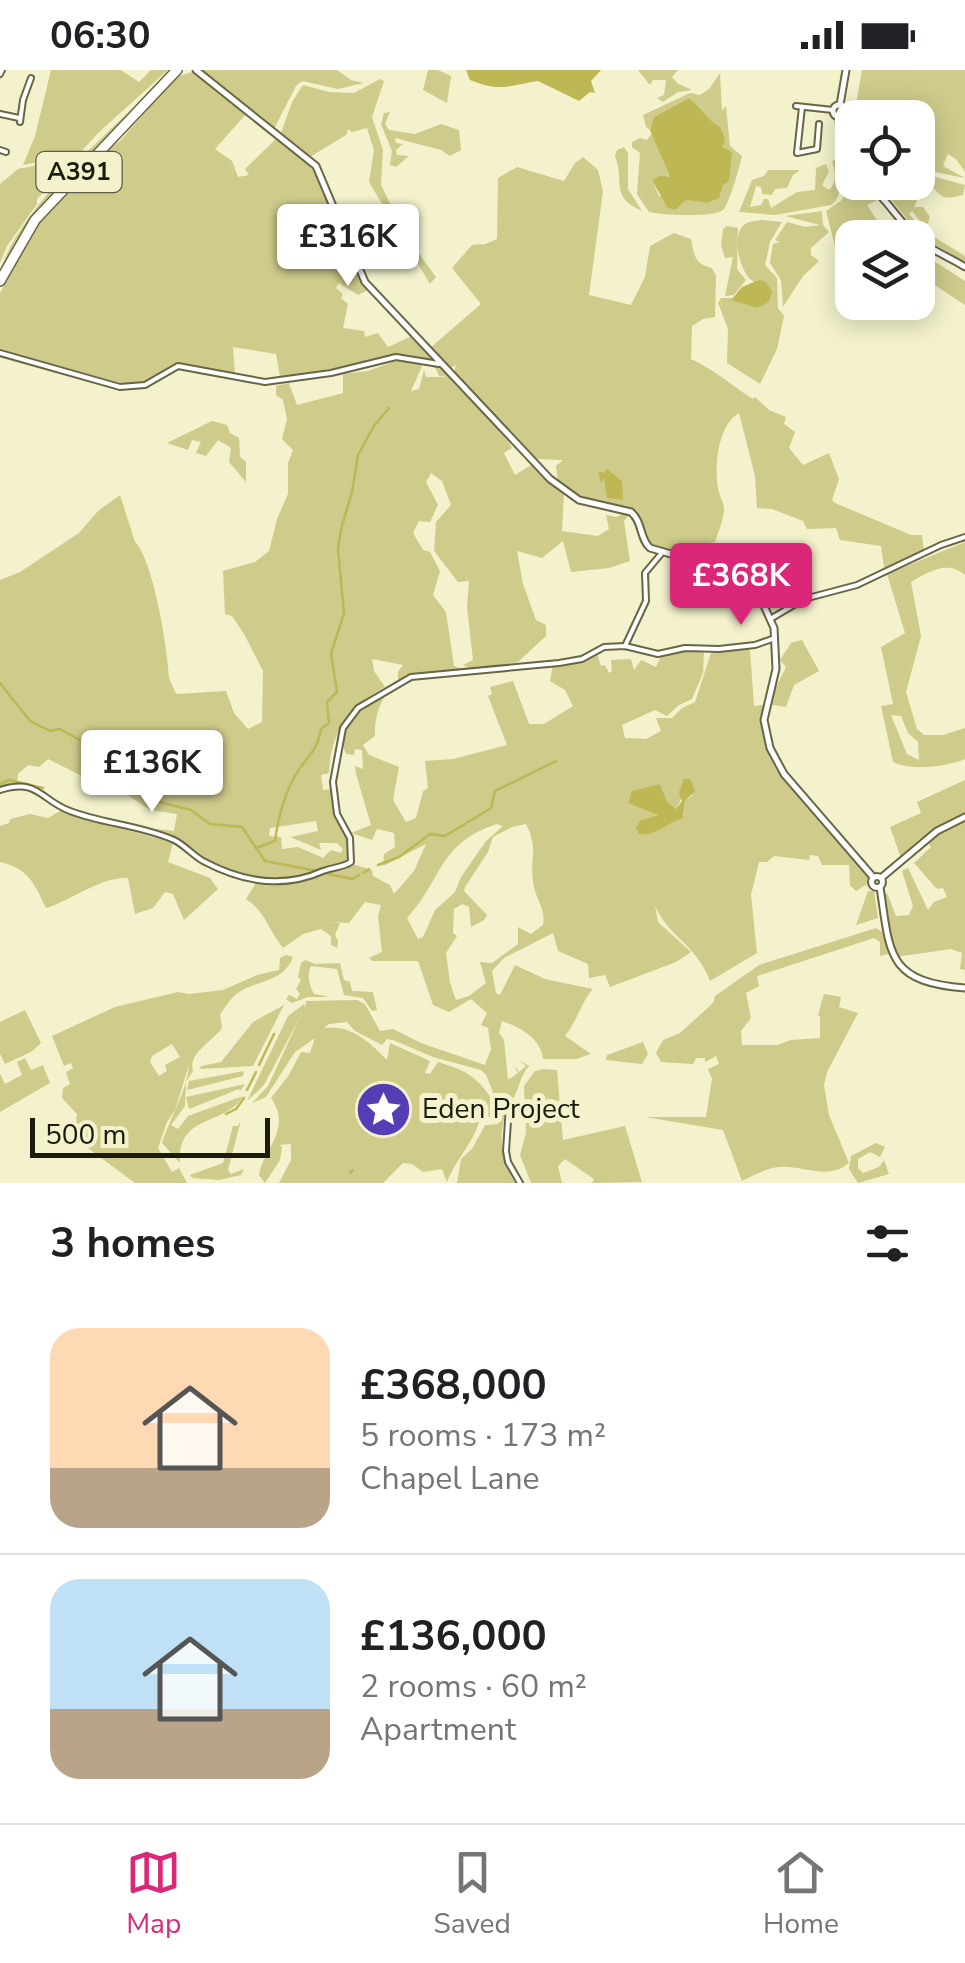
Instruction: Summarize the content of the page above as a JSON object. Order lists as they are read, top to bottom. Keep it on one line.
{"streets":{"highway":["A391"]},"places":{"place":["Eden Project"]},"scale_bar":"500 m","page":{"status":"06:30","price":["£316K","£368K","£136K"],"scale":"500 m","heading":"3 homes","list":[{"name":"£368,000","note":"5 rooms · 173 m² · Chapel Lane"},{"name":"£136,000","note":"2 rooms · 60 m² · Apartment"}],"tabs":["Map","Saved","Home"]}}
